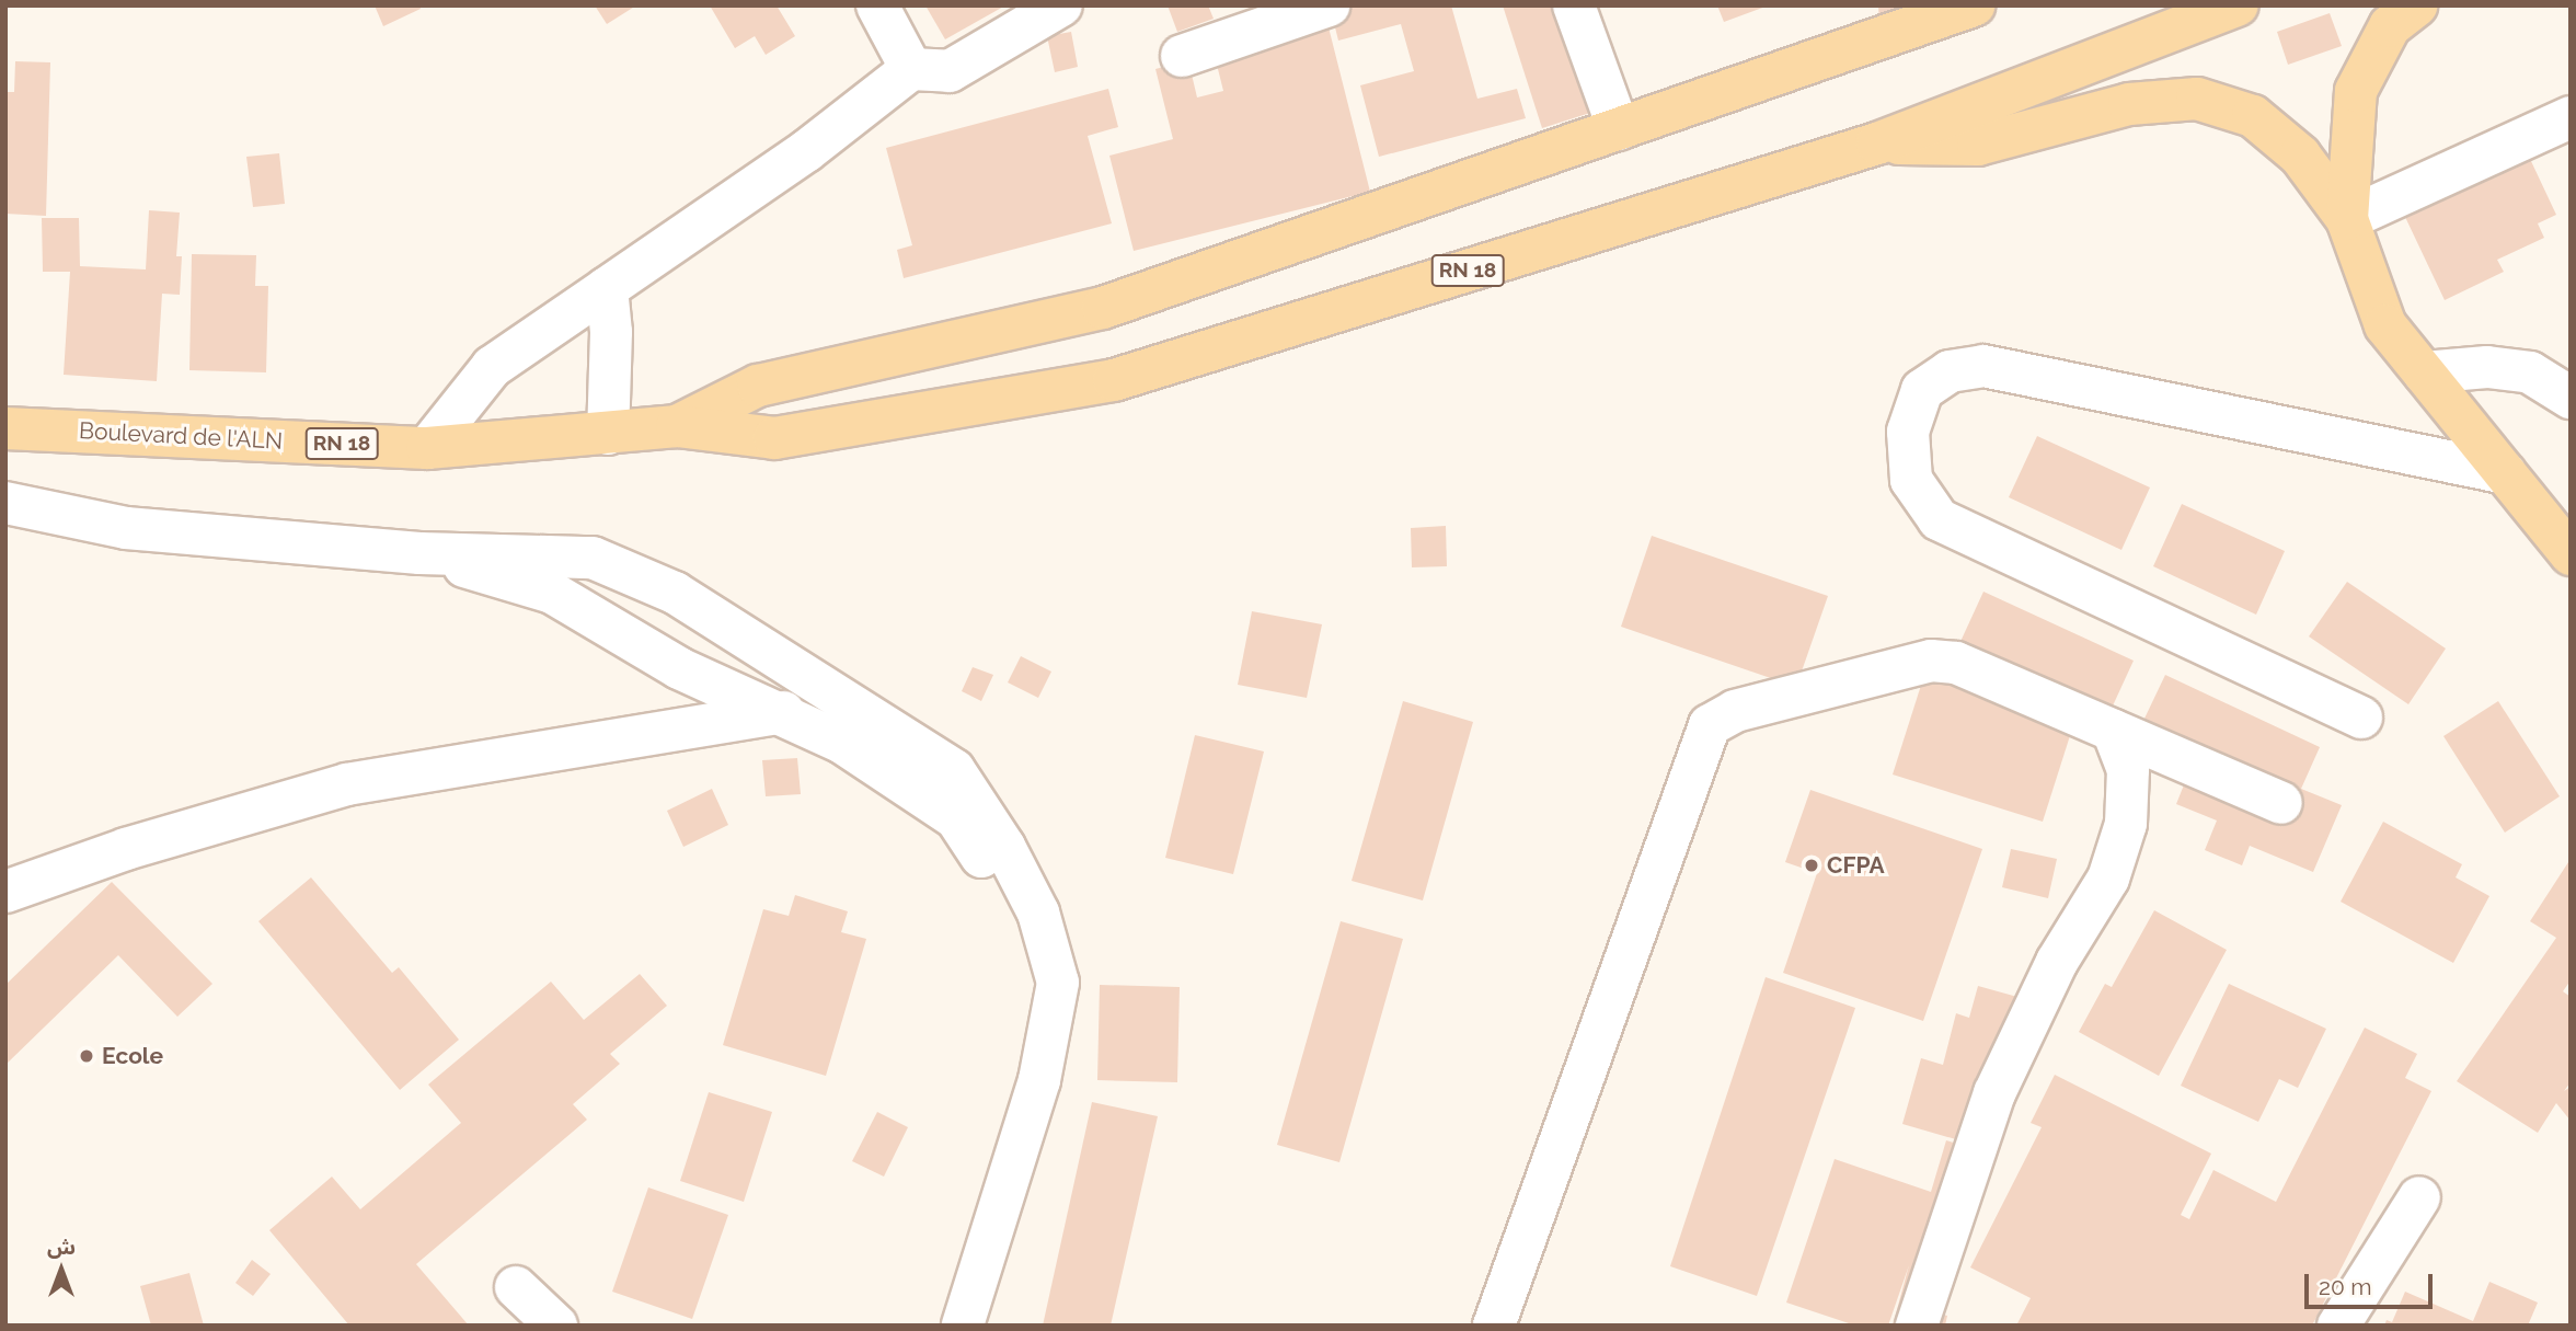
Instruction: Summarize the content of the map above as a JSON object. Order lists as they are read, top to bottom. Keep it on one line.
{"streets":{"main road":["RN 18","Boulevard de l'ALN"]},"crossings":[["RN 18","Boulevard de l'ALN"]],"places":["CFPA","Ecole"],"scale_bar":"20 m","north":"top"}
